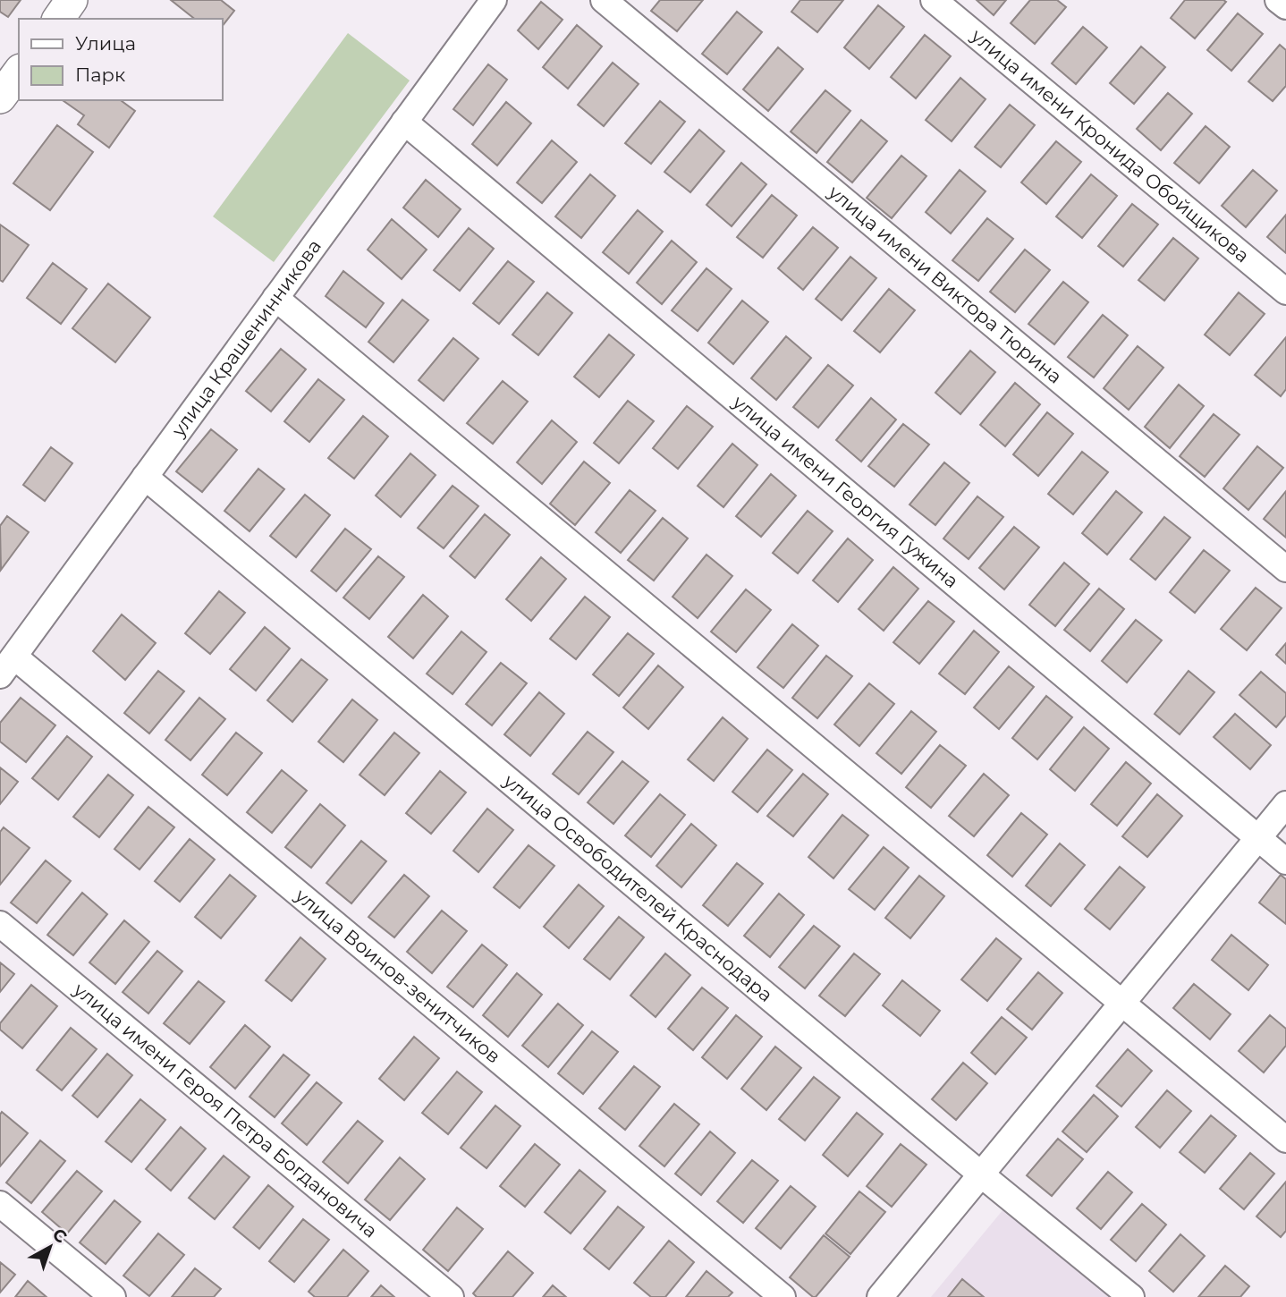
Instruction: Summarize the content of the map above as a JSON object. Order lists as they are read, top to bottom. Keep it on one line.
{"streets":{"street":["улица имени Кронида Обойщикова","улица имени Виктора Тюрина","улица Крашенинникова","улица имени Георгия Гужина","улица Освободителей Краснодара","улица Воинов-зенитчиков","улица имени Героя Петра Богдановича"]},"crossings":[["улица Крашенинникова","улица имени Георгия Гужина"],["улица Крашенинникова","улица Освободителей Краснодара"],["улица Крашенинникова","улица Воинов-зенитчиков"]],"legend":["Улица","Парк"],"north":"top right"}
